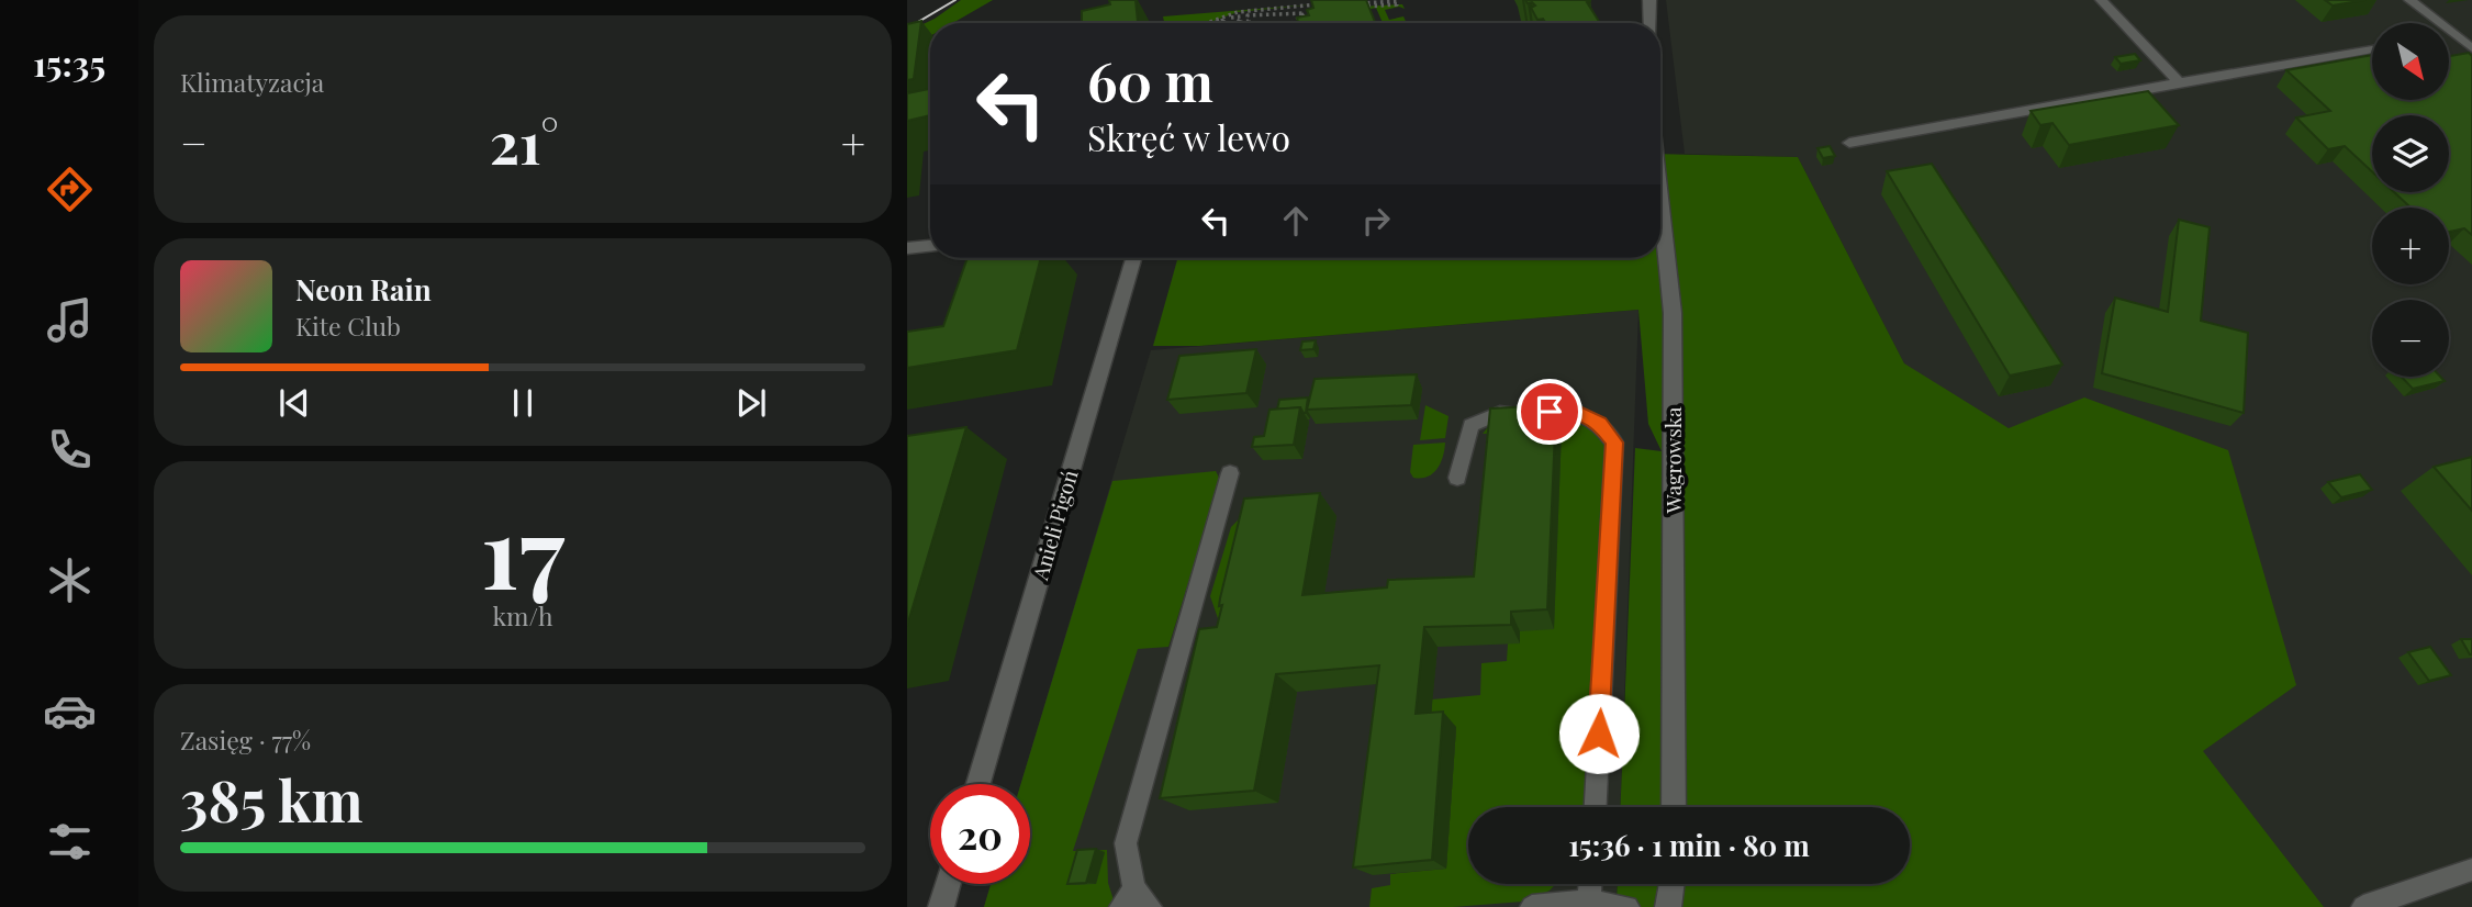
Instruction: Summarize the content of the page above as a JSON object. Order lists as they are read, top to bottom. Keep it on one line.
{"streets":{"street":["Wagrowska","Anieli Pigoń"]},"north":"bottom right","page":{"tabs":"15:35","tile":["Klimatyzacja",["17","km/h"],["Zasięg · 77%","385 km"]],"map_buttons":["+","−"],"turn":["60 m","Skręć w lewo"],"heat":["−","21°","+"],"song":["Neon Rain","Kite Club"],"limit":"20","trip":"15:36 · 1 min · 80 m"}}
